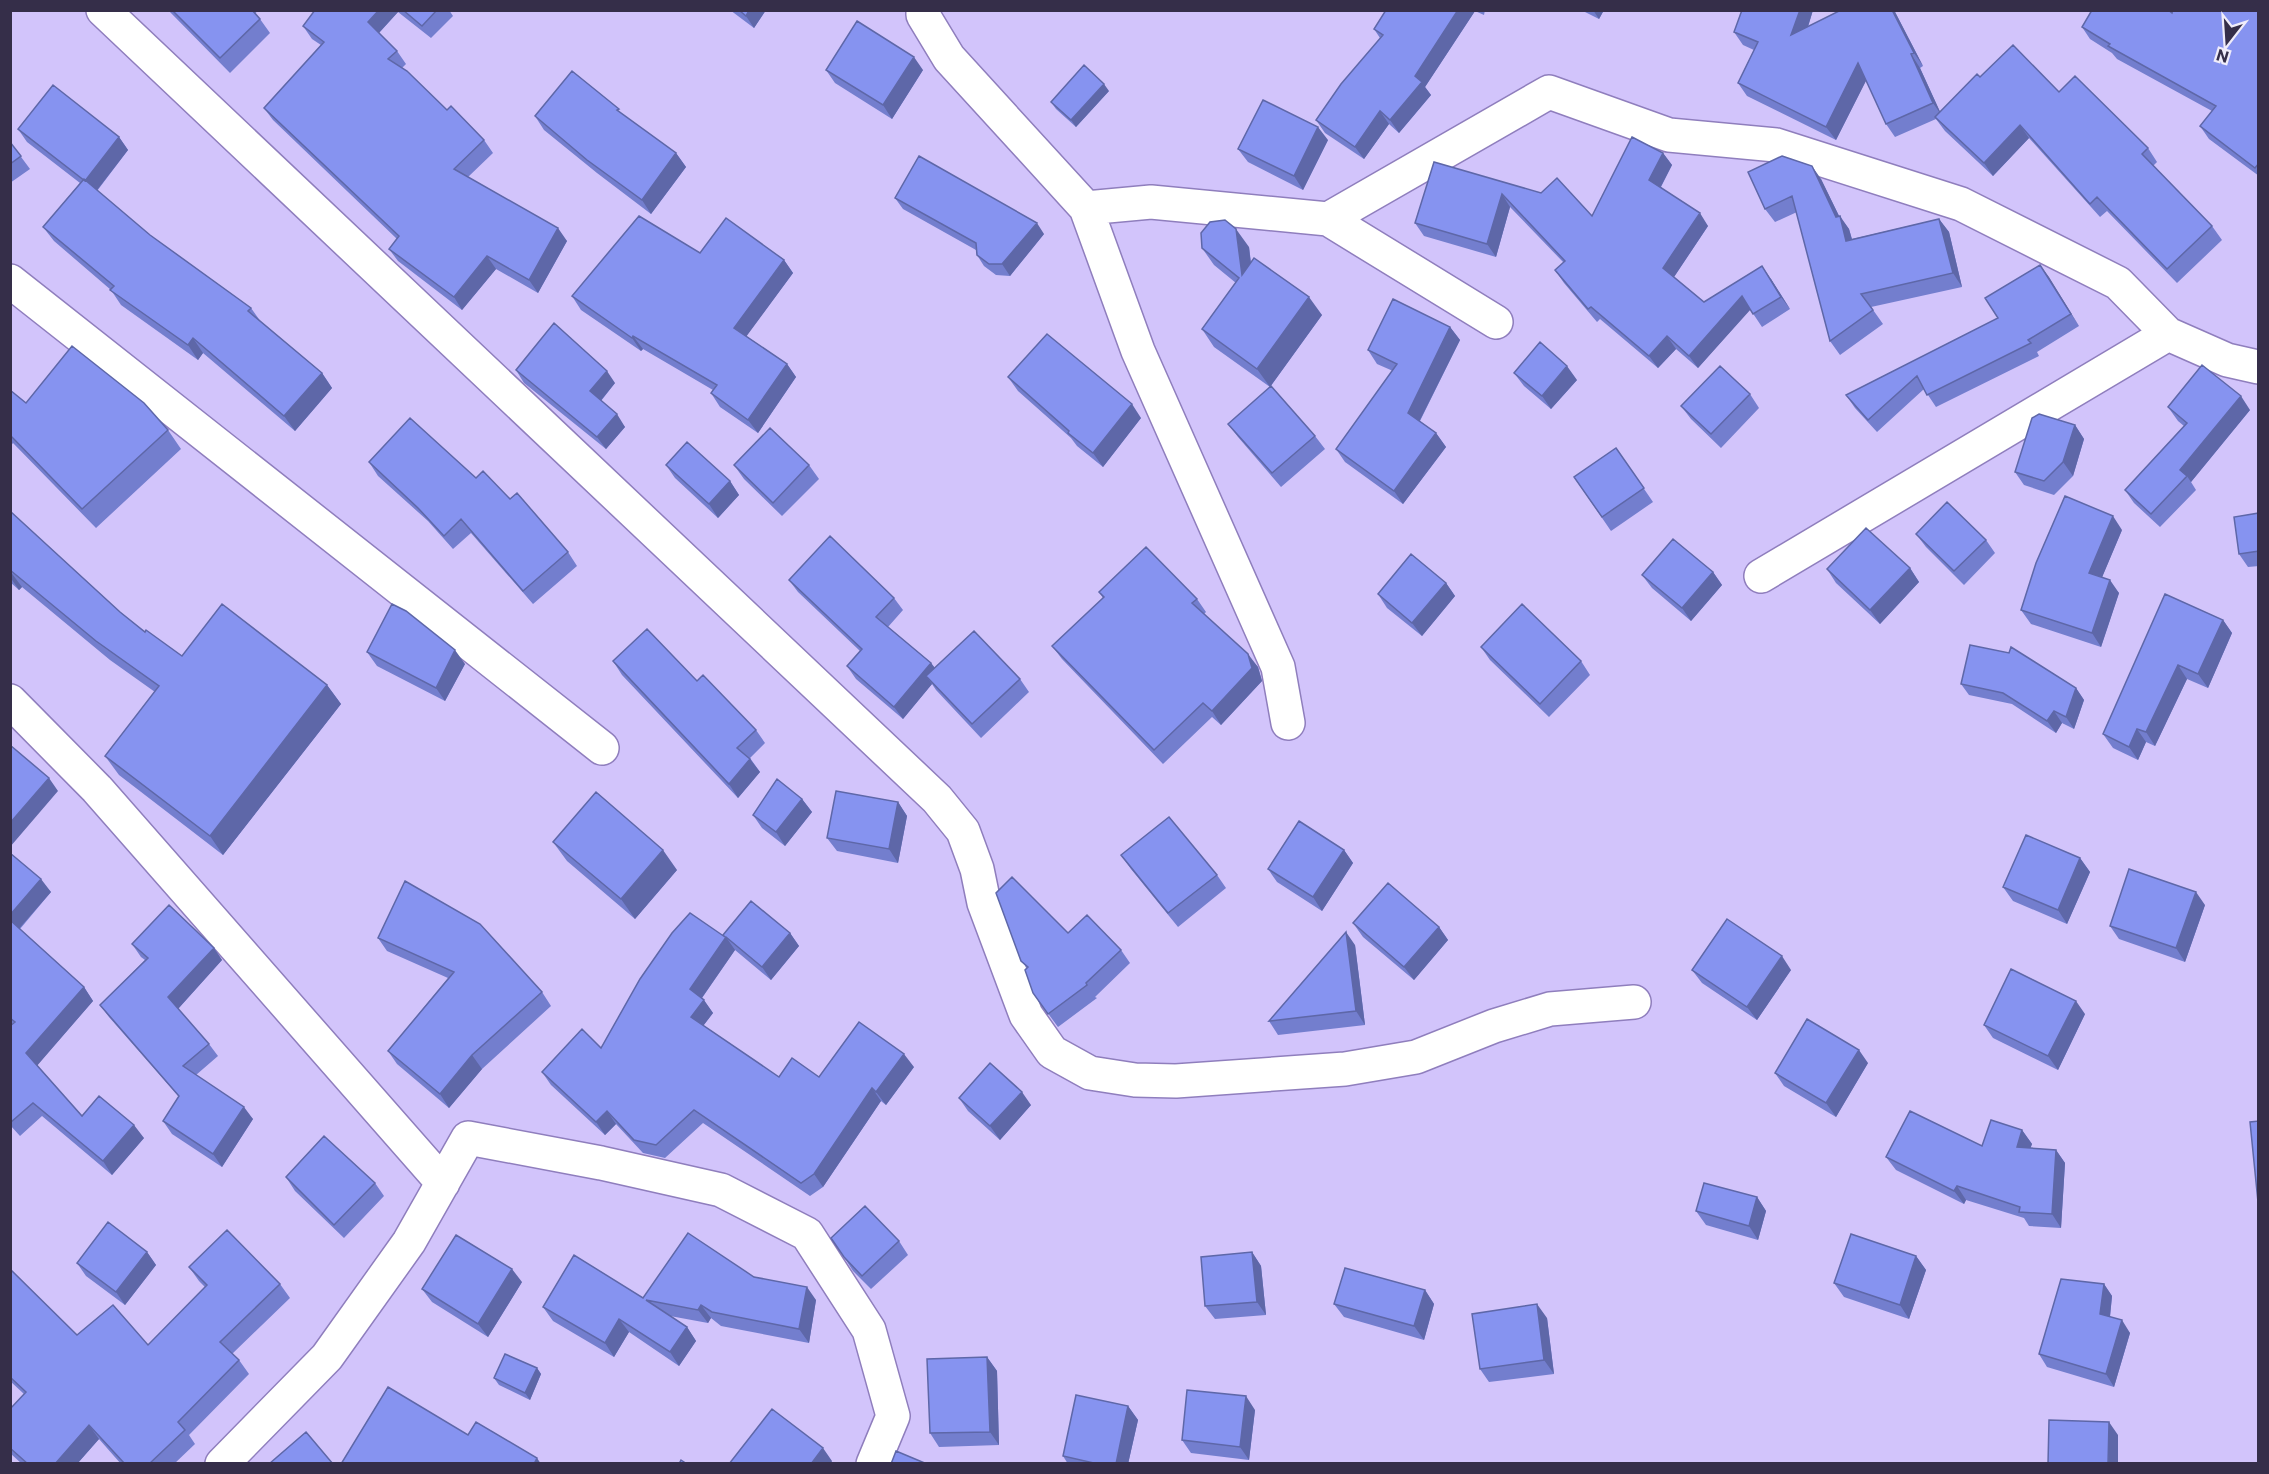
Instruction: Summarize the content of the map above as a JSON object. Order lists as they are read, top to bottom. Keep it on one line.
{"north":"bottom"}
